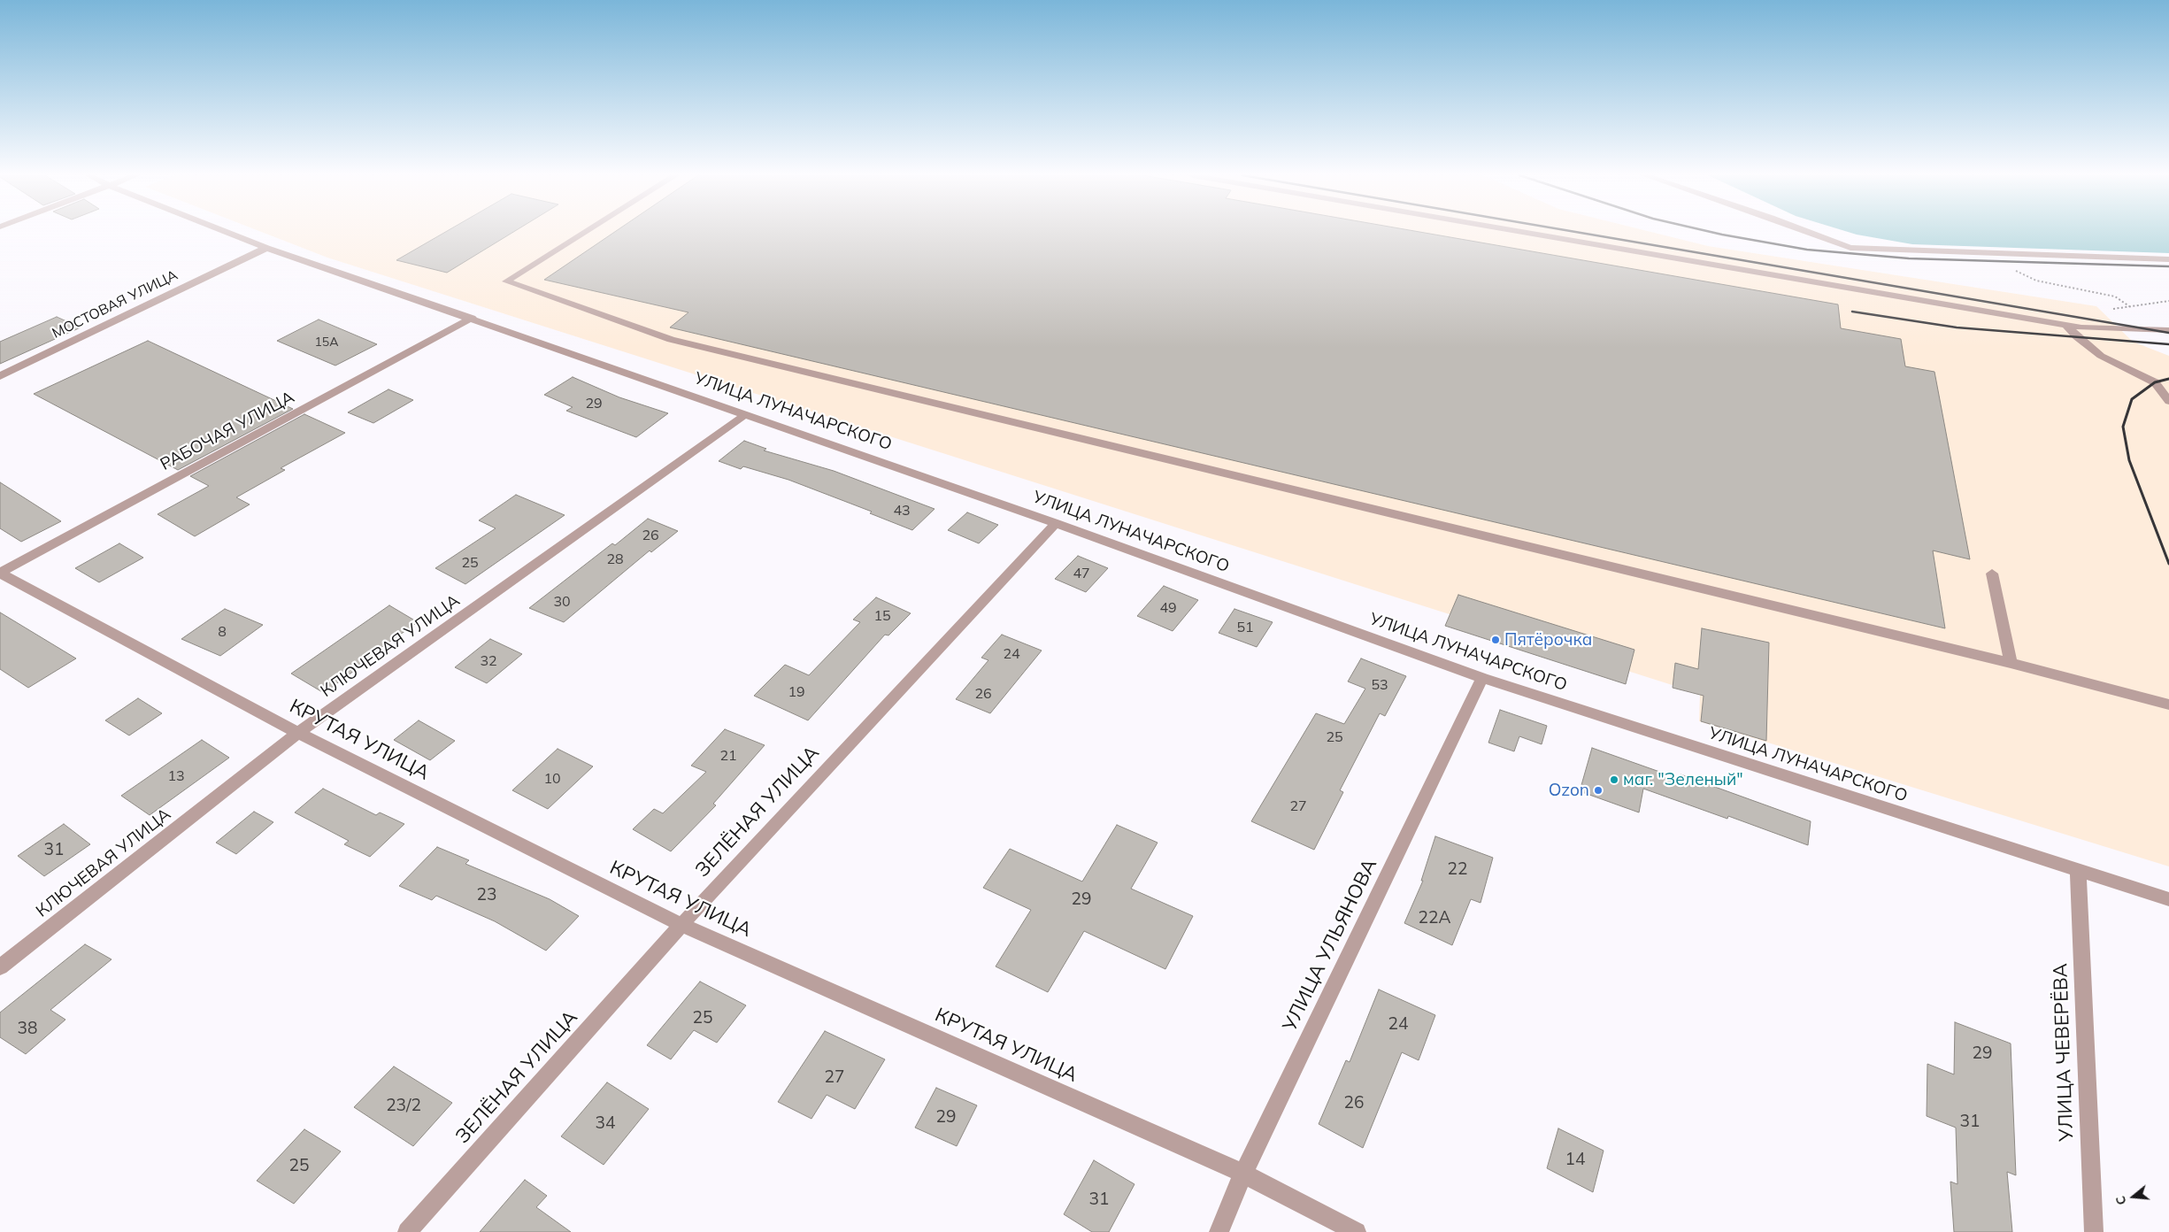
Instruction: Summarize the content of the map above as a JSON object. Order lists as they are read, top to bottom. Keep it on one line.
{"streets":{"street":["МОСТОВАЯ УЛИЦА","УЛИЦА ЛУНАЧАРСКОГО","РАБОЧАЯ УЛИЦА","КЛЮЧЕВАЯ УЛИЦА","КРУТАЯ УЛИЦА","ЗЕЛЁНАЯ УЛИЦА","УЛИЦА УЛЬЯНОВА","УЛИЦА ЧЕВЕРЁВА"]},"crossings":[["МОСТОВАЯ УЛИЦА","УЛИЦА ЛУНАЧАРСКОГО"],["УЛИЦА ЛУНАЧАРСКОГО","РАБОЧАЯ УЛИЦА"],["УЛИЦА ЛУНАЧАРСКОГО","КЛЮЧЕВАЯ УЛИЦА"],["УЛИЦА ЛУНАЧАРСКОГО","ЗЕЛЁНАЯ УЛИЦА"],["УЛИЦА ЛУНАЧАРСКОГО","УЛИЦА УЛЬЯНОВА"],["УЛИЦА ЛУНАЧАРСКОГО","УЛИЦА ЧЕВЕРЁВА"],["РАБОЧАЯ УЛИЦА","КРУТАЯ УЛИЦА"],["КЛЮЧЕВАЯ УЛИЦА","КРУТАЯ УЛИЦА"],["КРУТАЯ УЛИЦА","ЗЕЛЁНАЯ УЛИЦА"],["КРУТАЯ УЛИЦА","УЛИЦА УЛЬЯНОВА"]],"places":["Пятёрочка","маг. \"Зеленый\"","Ozon"],"house_numbers":["15А","29","43","26","28","25","47","30","49","15","51","8","24","32","53","19","26","25","21","13","10","27","31","22","23","29","22А","25","24","38","29","27","26","23/2","29","31","34","14","25","31"],"north":"left"}
